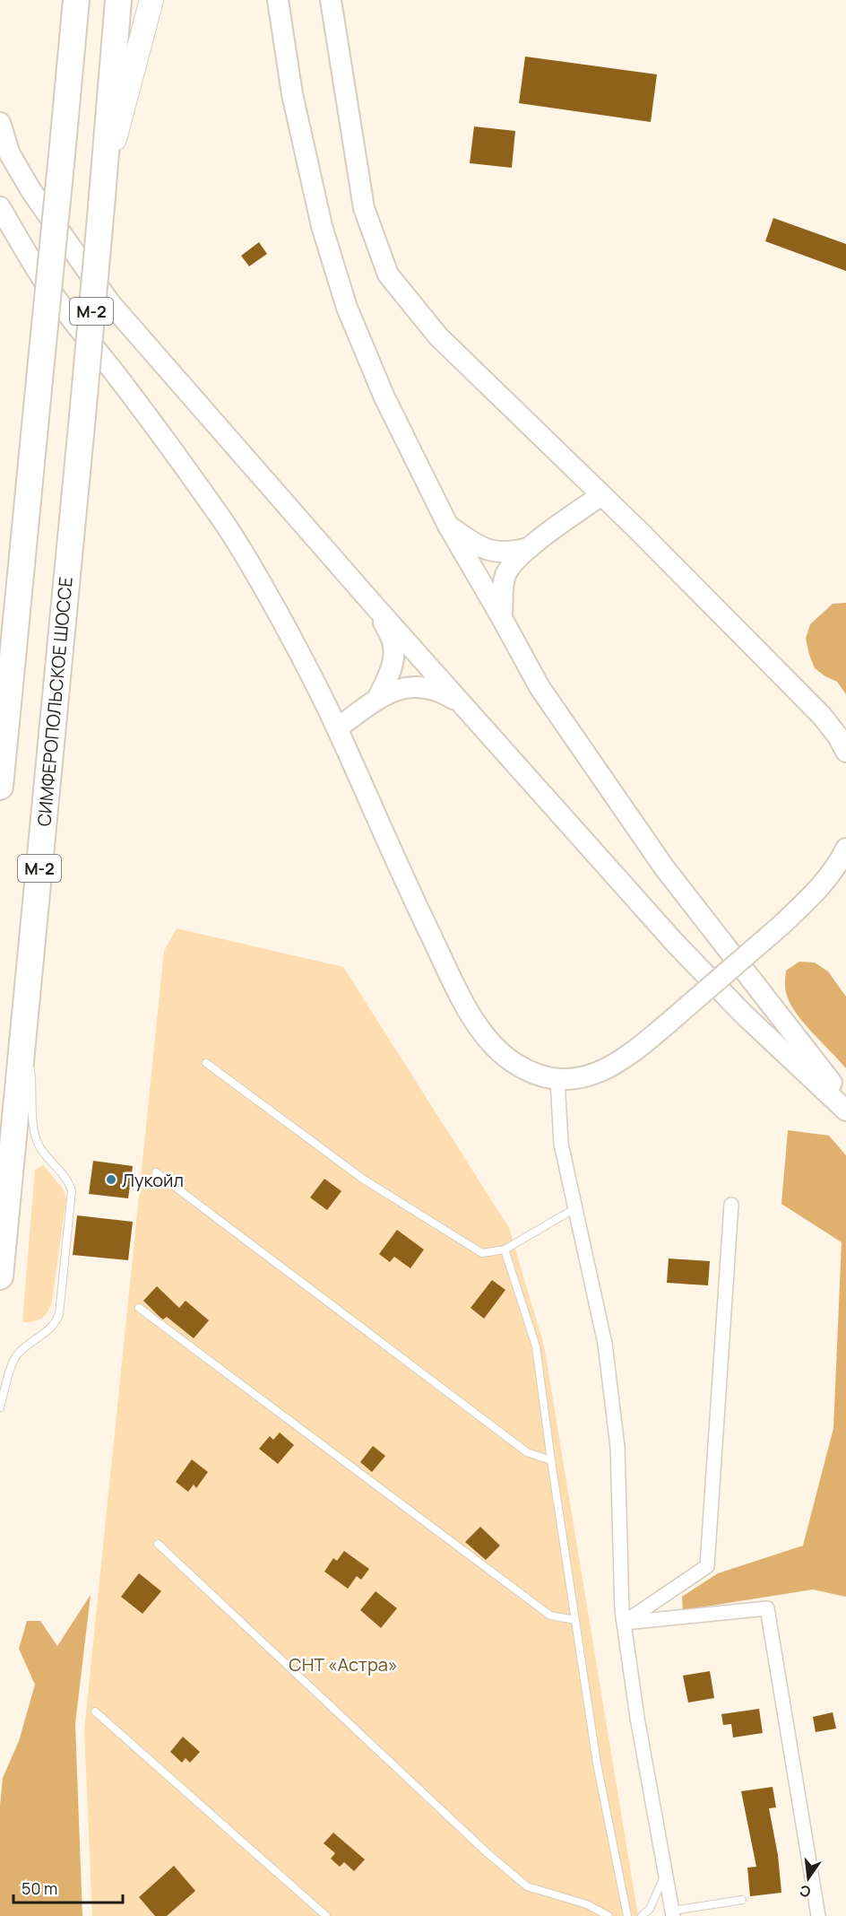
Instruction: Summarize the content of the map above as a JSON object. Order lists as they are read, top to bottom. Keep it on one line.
{"streets":{"highway":["М-2","СИМФЕРОПОЛЬСКОЕ ШОССЕ"]},"crossings":[["М-2","СИМФЕРОПОЛЬСКОЕ ШОССЕ"]],"parks":["СНТ «Астра»"],"places":["Лукойл"],"scale_bar":"50 m","north":"bottom"}
